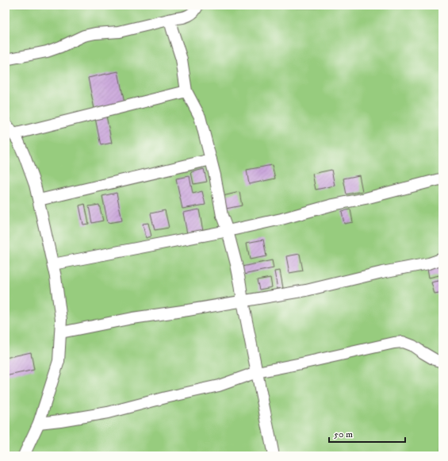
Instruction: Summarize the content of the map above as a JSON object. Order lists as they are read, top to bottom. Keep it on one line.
{"scale_bar":"50 m"}
